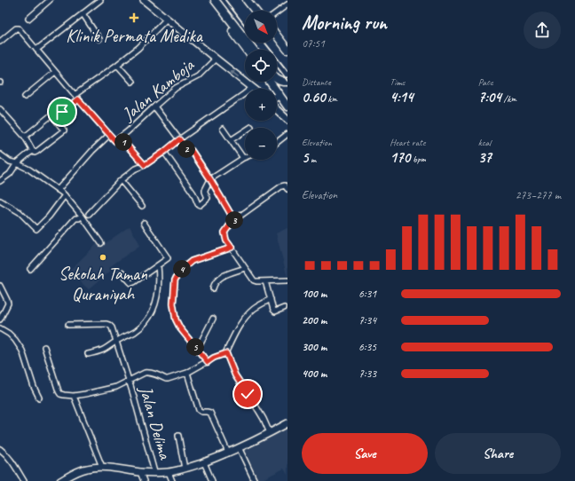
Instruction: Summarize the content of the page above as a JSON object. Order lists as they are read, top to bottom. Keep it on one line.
{"streets":{"street":["Jalan Kamboja","Jalan Delima"]},"places":{"health":["Klinik Permata Medika"],"other":["Sekolah Taman Quraniyah"]},"north":"bottom right","page":{"heading":["Morning run","07:51"],"map_buttons":["+","−"],"stats":[["Distance","0.60 km"],["Time","4:14"],["Pace","7:04 /km"],["Elevation","5 m"],["Heart rate","170 bpm"],["kcal","37"]],"pins":["1","2","3","4","5"],"chart":["Elevation","273–277 m"],"list":[{"name":"100 m","note":"6:31"},{"name":"200 m","note":"7:34"},{"name":"300 m","note":"6:35"},{"name":"400 m","note":"7:33"}],"buttons":["Save","Share"]}}
